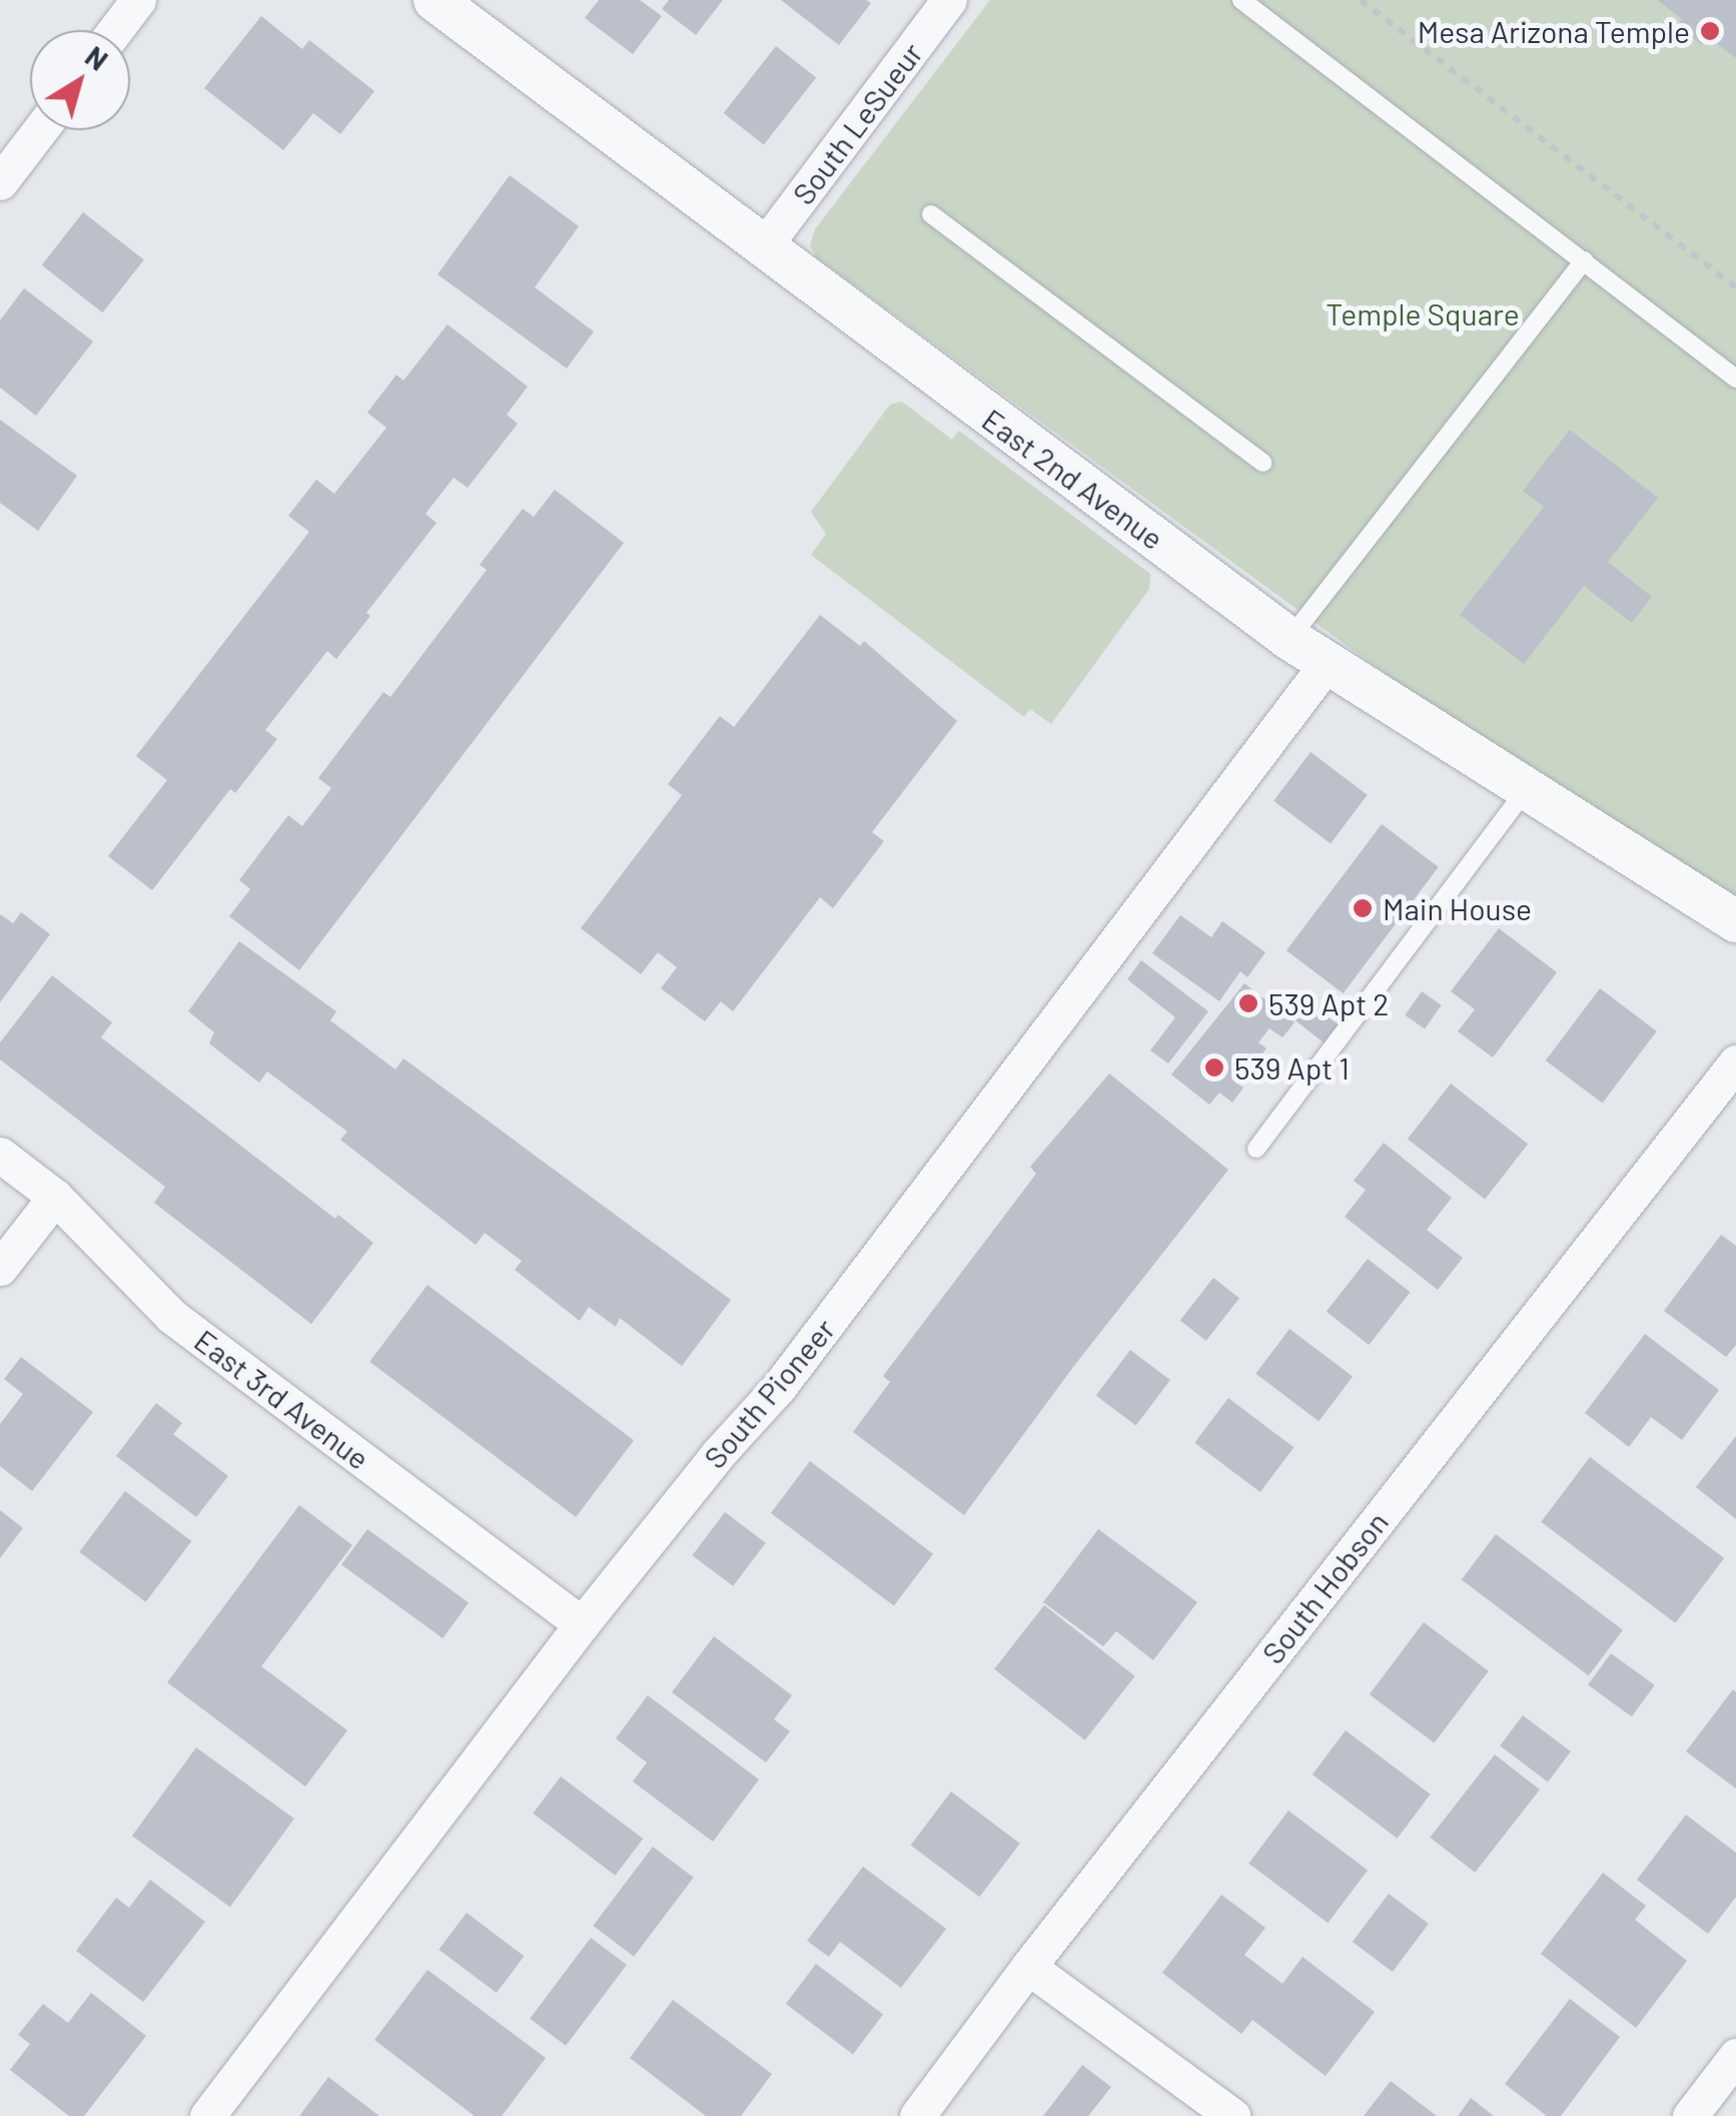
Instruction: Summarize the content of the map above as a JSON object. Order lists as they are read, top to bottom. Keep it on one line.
{"streets":{"street":["South LeSueur","East 2nd Avenue","South Pioneer","East 3rd Avenue","South Hobson"]},"crossings":[["South LeSueur","East 2nd Avenue"],["East 2nd Avenue","South Pioneer"],["South Pioneer","East 3rd Avenue"]],"parks":["Temple Square"],"places":["Mesa Arizona Temple","Main House","539 Apt 2","539 Apt 1"],"north":"top right"}
